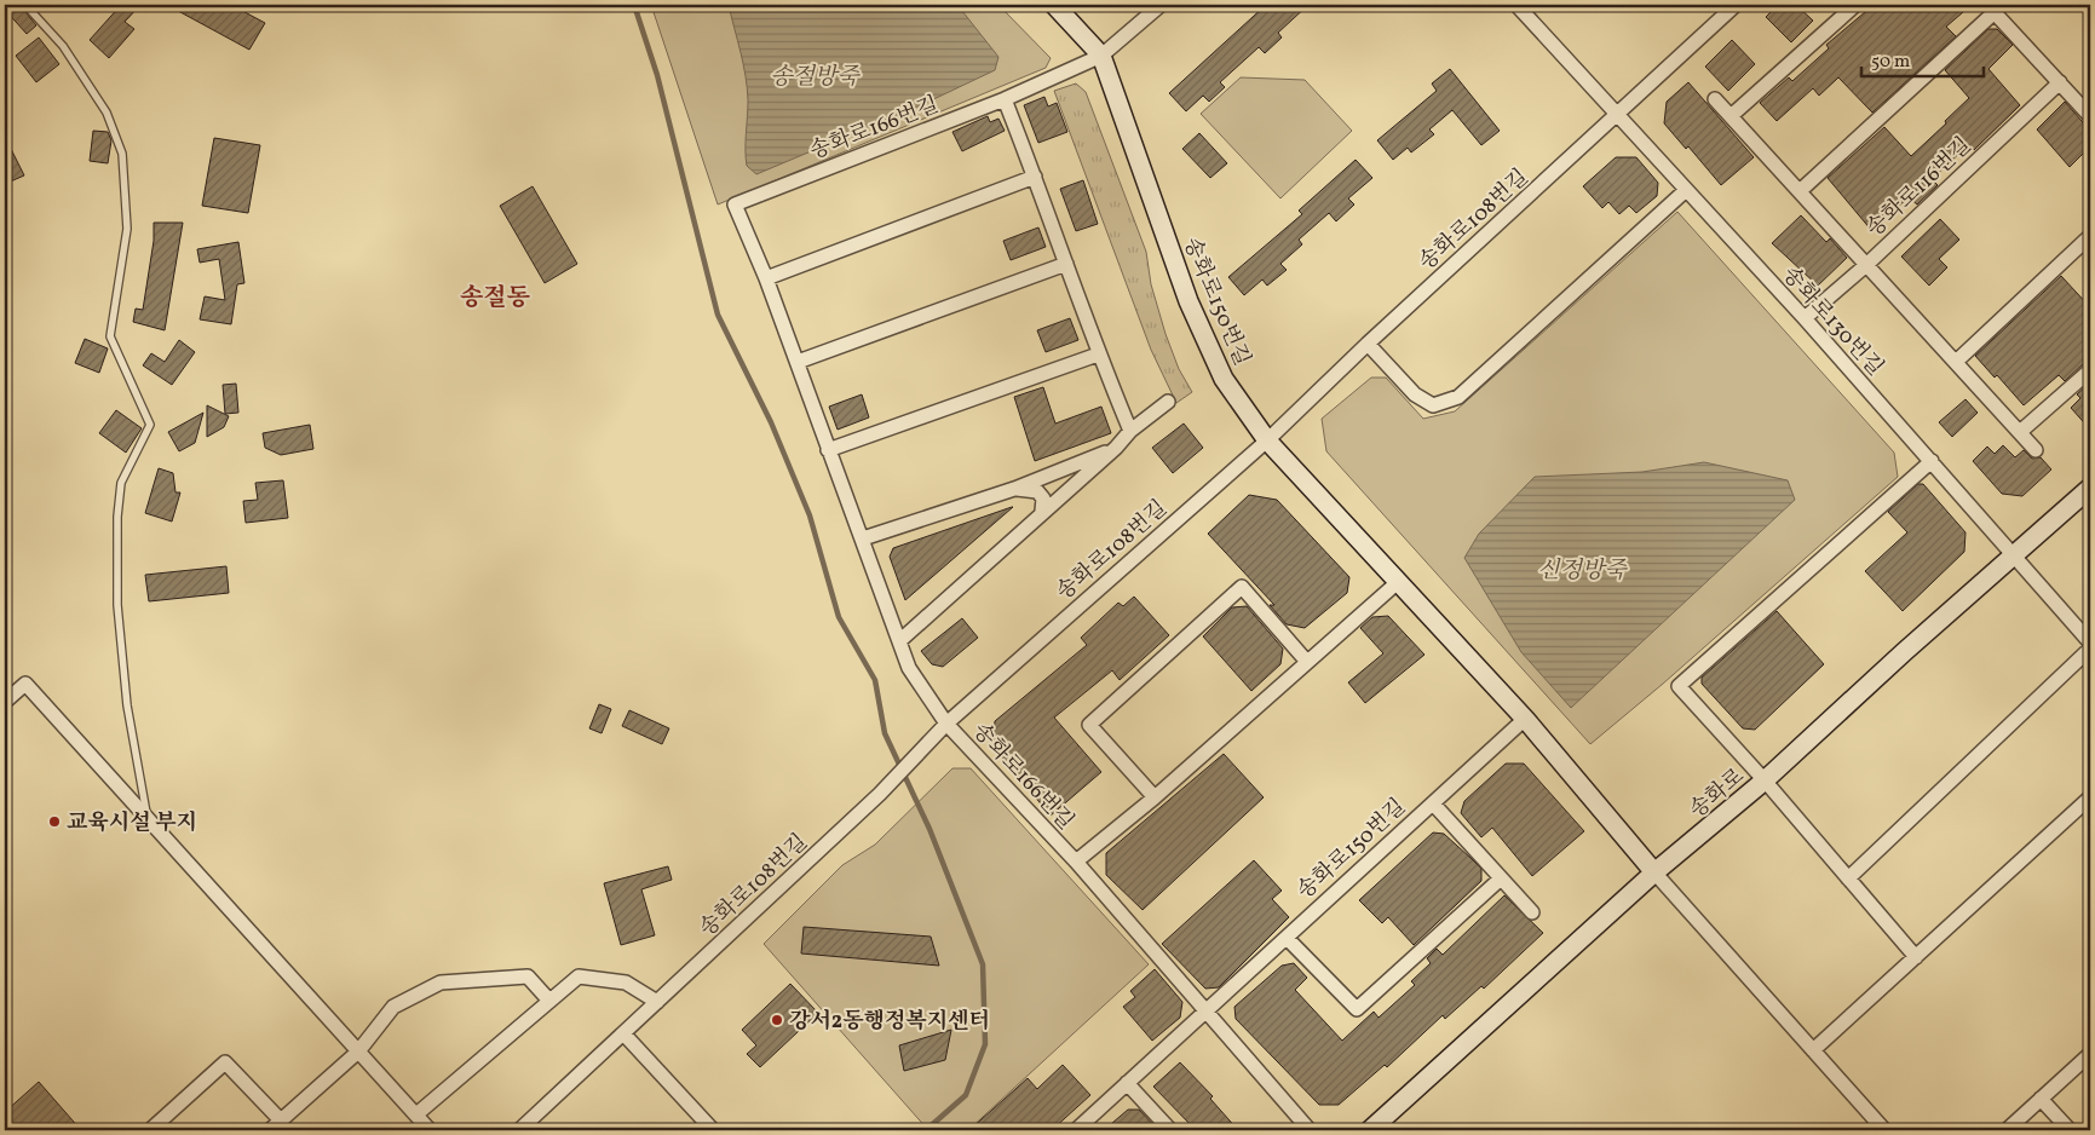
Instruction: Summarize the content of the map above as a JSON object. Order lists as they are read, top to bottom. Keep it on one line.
{"streets":{"street":["송화로166번길","송화로116번길","송화로108번길","송화로150번길","송화로130번길","송화로"]},"crossings":[["송화로166번길","송화로108번길"],["송화로166번길","송화로150번길"],["송화로116번길","송화로130번길"],["송화로108번길","송화로150번길"],["송화로108번길","송화로130번길"],["송화로150번길","송화로"],["송화로130번길","송화로"]],"districts":["송절동"],"water":["송절방죽","신정방죽"],"places":["교육시설 부지","강서2동행정복지센터"],"scale_bar":"50 m"}
